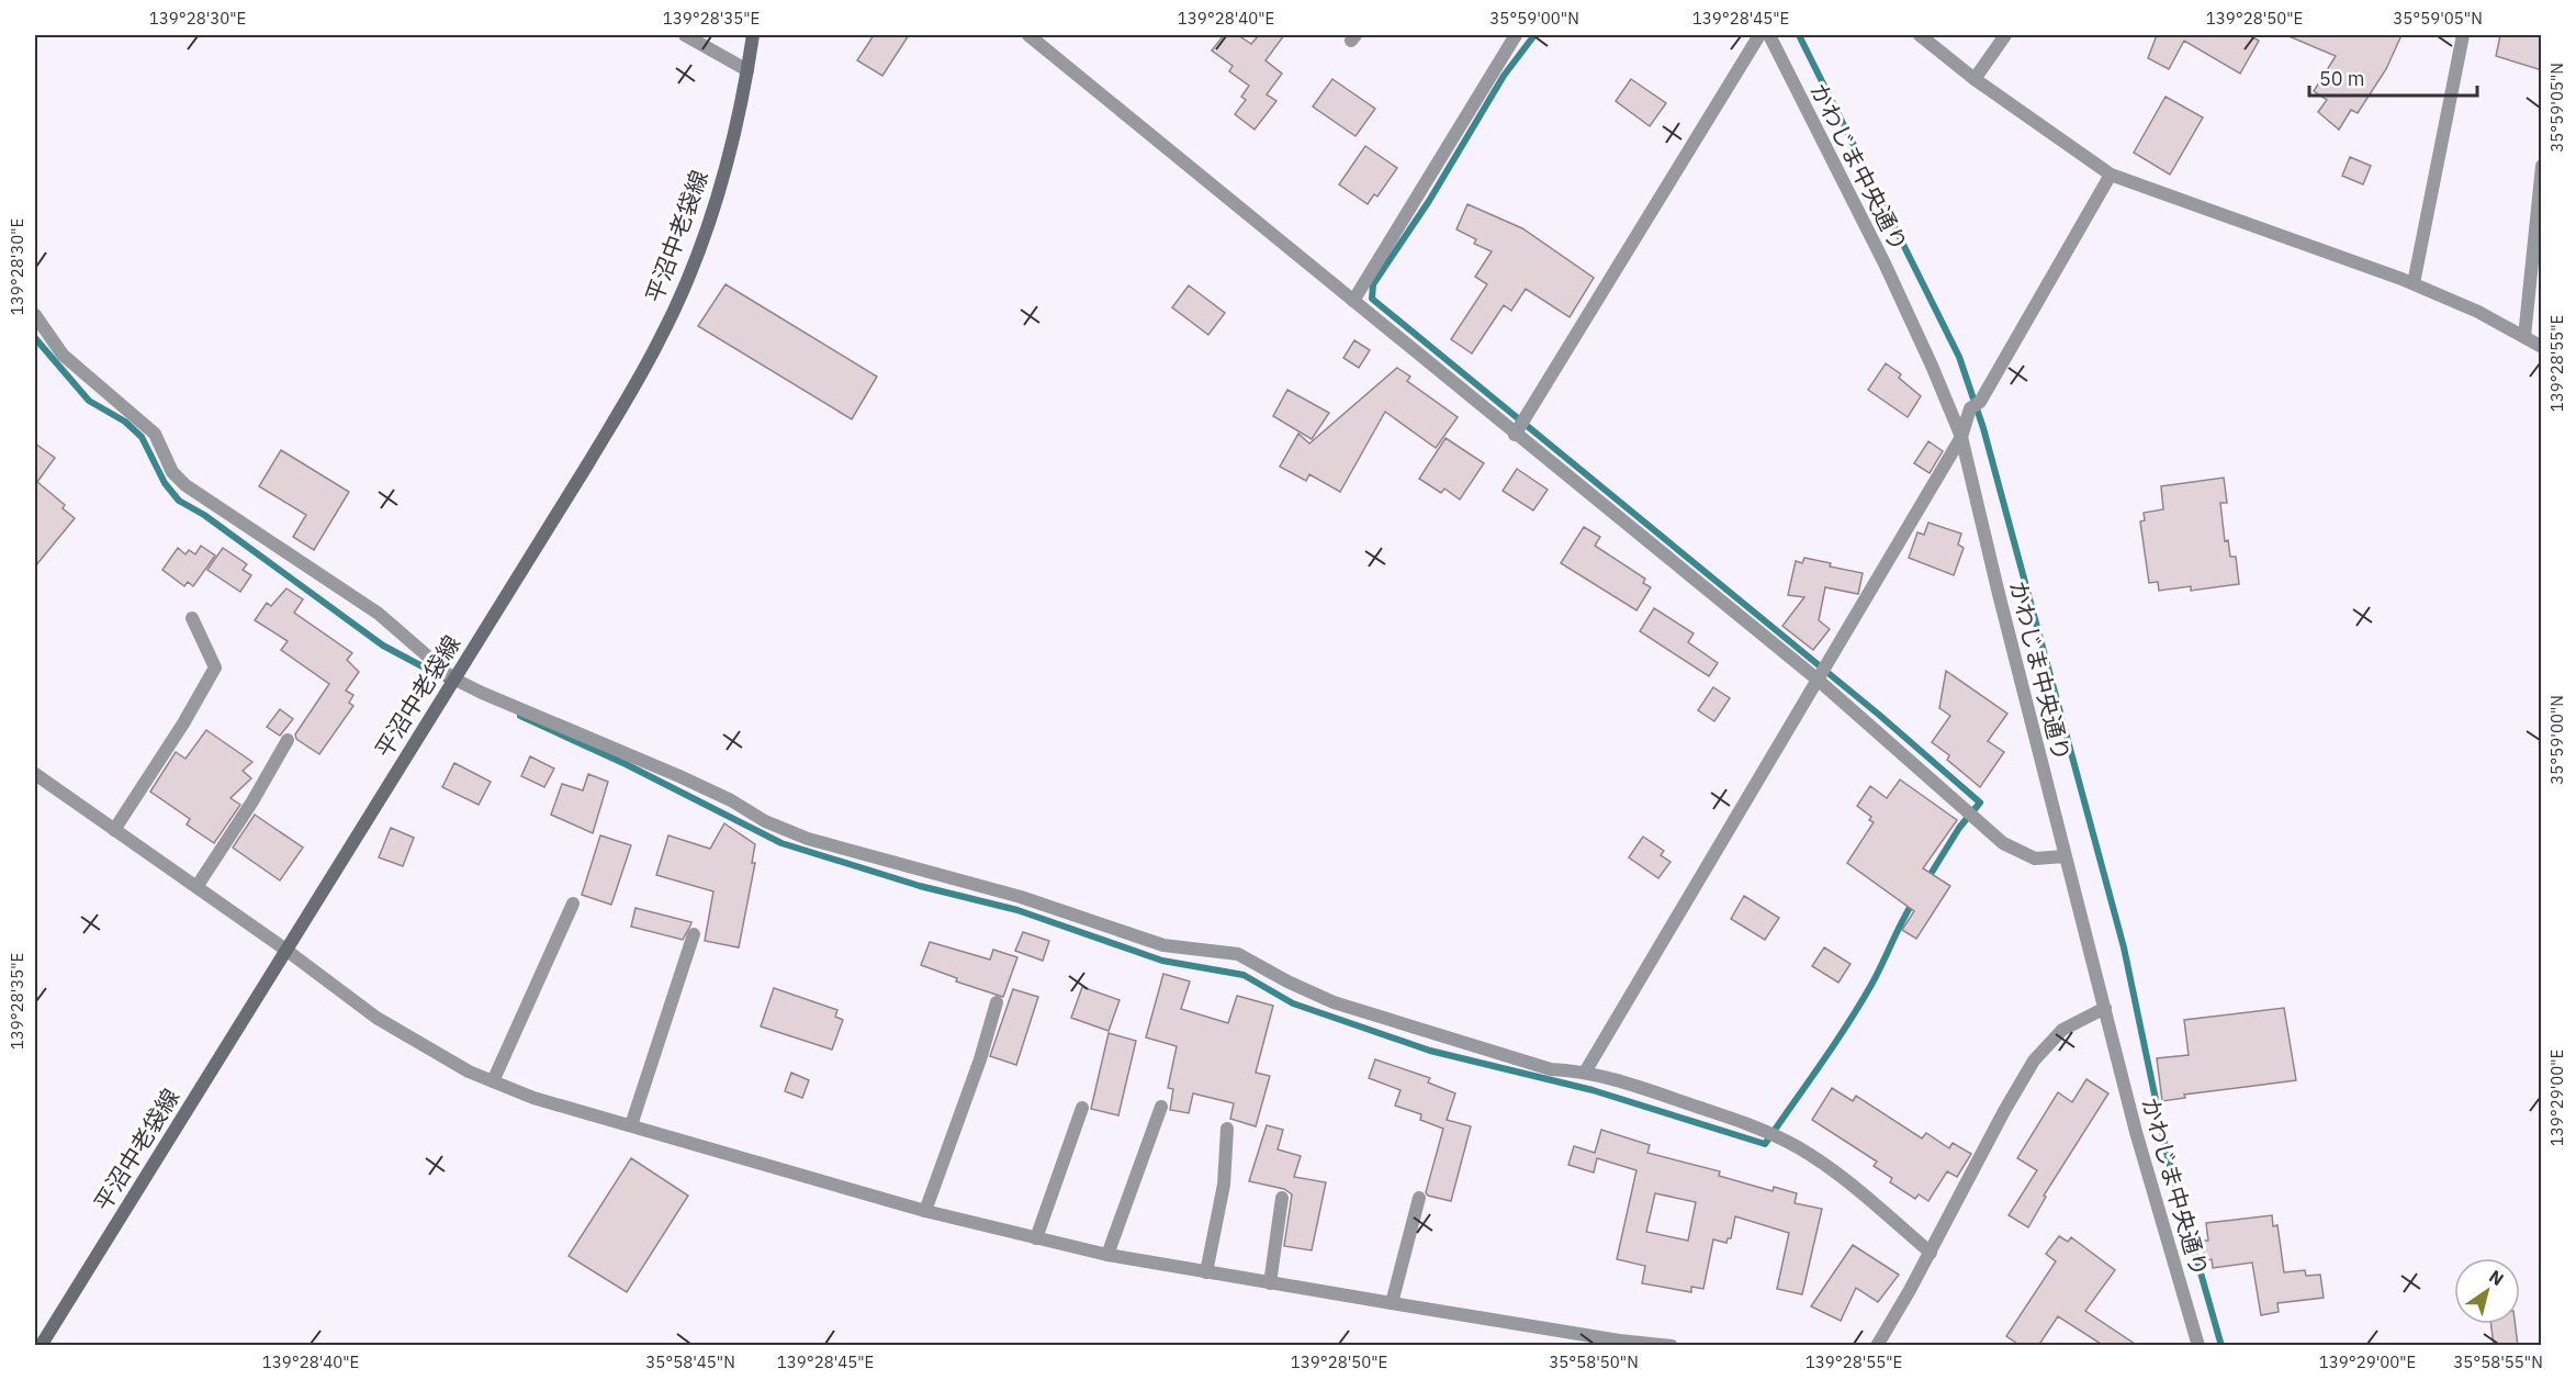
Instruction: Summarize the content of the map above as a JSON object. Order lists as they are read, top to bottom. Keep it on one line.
{"streets":{"main road":["平沼中老袋線"],"street":["かわじま中央通り"]},"scale_bar":"50 m","north":"top right","coordinates":["139°28'30\"E","139°28'35\"E","139°28'40\"E","35°59'00\"N","139°28'45\"E","139°28'50\"E","35°59'05\"N","139°28'55\"E","139°29'00\"E","35°58'45\"N","35°58'50\"N","35°58'55\"N"]}
